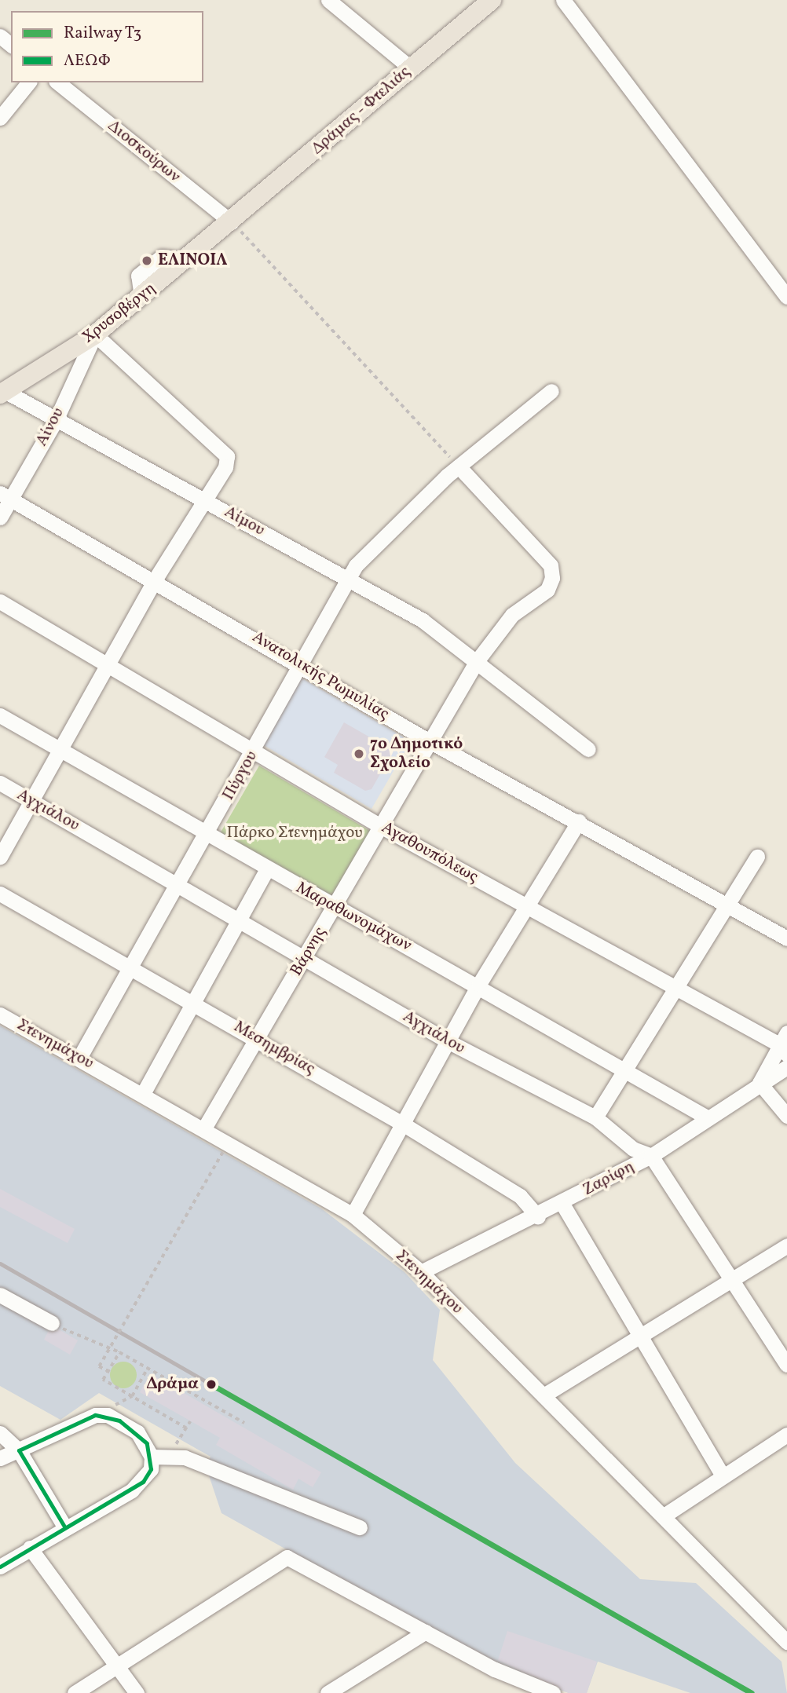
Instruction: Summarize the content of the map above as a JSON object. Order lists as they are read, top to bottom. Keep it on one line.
{"streets":{"main road":["Δράμας - Φτελιάς","Χρυσοβέργη"],"street":["Διοσκούρων","Αίνου","Αίμου","Ανατολικής Ρωμυλίας","Πύργου","Αγχιάλου","Αγαθουπόλεως","Μαραθωνομάχων","Βάρνης","Στενημάχου","Μεσημβρίας","Ζαρίφη"]},"crossings":[["Δράμας - Φτελιάς","Διοσκούρων"],["Δράμας - Φτελιάς","Χρυσοβέργη"],["Διοσκούρων","Χρυσοβέργη"],["Χρυσοβέργη","Αίνου"],["Χρυσοβέργη","Αίμου"],["Αίνου","Αίμου"],["Αίνου","Ανατολικής Ρωμυλίας"],["Αίμου","Πύργου"],["Αίμου","Βάρνης"],["Ανατολικής Ρωμυλίας","Πύργου"],["Ανατολικής Ρωμυλίας","Βάρνης"],["Πύργου","Αγχιάλου"],["Πύργου","Αγαθουπόλεως"],["Πύργου","Μαραθωνομάχων"],["Πύργου","Βάρνης"],["Πύργου","Στενημάχου"],["Πύργου","Μεσημβρίας"],["Αγχιάλου","Βάρνης"],["Αγχιάλου","Ζαρίφη"],["Αγαθουπόλεως","Βάρνης"],["Μαραθωνομάχων","Βάρνης"],["Μαραθωνομάχων","Ζαρίφη"],["Βάρνης","Στενημάχου"],["Βάρνης","Μεσημβρίας"],["Στενημάχου","Ζαρίφη"],["Μεσημβρίας","Ζαρίφη"]],"parks":["Πάρκο Στενημάχου"],"places":["ΕΛΙΝΟΙΛ","7ο Δημοτικό Σχολείο","Δράμα"],"lines":["rail line T3","transit line ΛΕΩΦ"],"legend":["Railway T3","ΛΕΩΦ"]}
